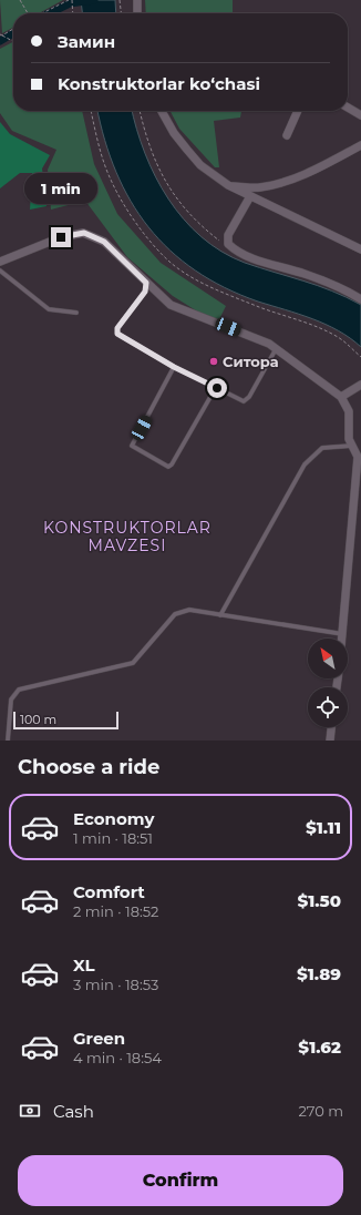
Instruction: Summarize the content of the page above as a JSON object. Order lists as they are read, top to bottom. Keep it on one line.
{"districts":["KONSTRUKTORLAR MAVZESI"],"places":["Ситора"],"scale_bar":"100 m","north":"top left","page":{"banner":["Замин","Konstruktorlar ko‘chasi"],"bubble":"1 min","scale":"100 m","heading":"Choose a ride","list":[{"name":"Economy","note":"1 min · 18:51","value":"$1.11"},{"name":"Comfort","note":"2 min · 18:52","value":"$1.50"},{"name":"XL","note":"3 min · 18:53","value":"$1.89"},{"name":"Green","note":"4 min · 18:54","value":"$1.62"}],"pay":["Cash","270 m"],"buttons":"Confirm"}}
